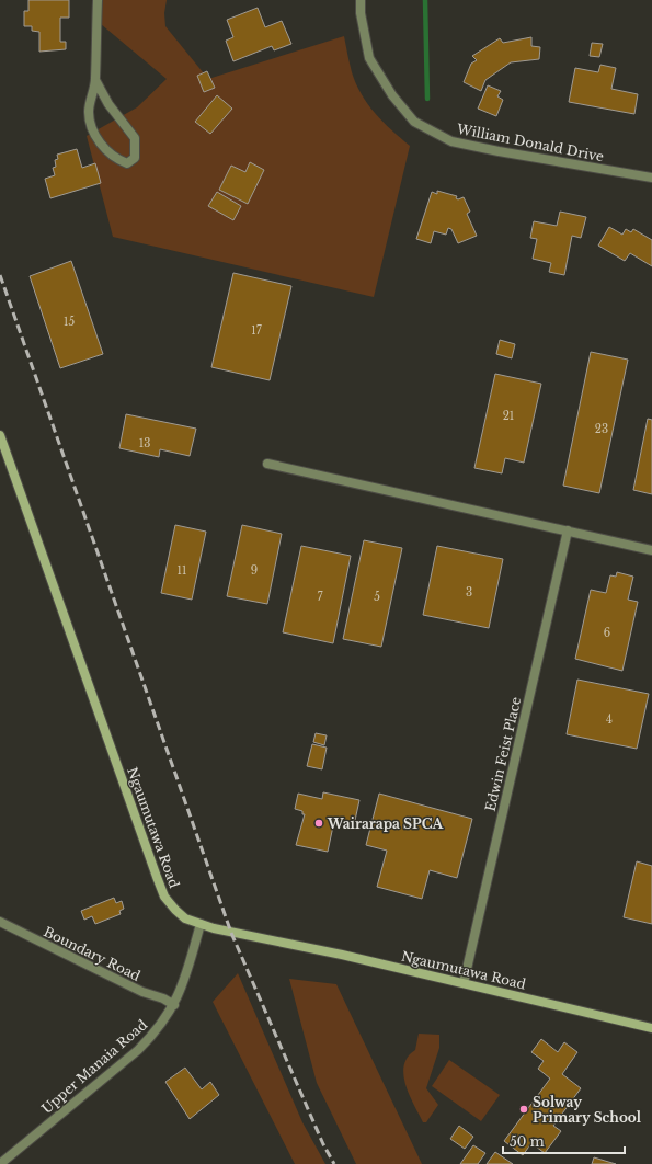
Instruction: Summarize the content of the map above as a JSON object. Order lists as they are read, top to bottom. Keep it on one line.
{"streets":{"main road":["Ngaumutawa Road"],"street":["William Donald Drive","Edwin Feist Place","Boundary Road","Upper Manaia Road"]},"crossings":[["Edwin Feist Place","Ngaumutawa Road"],["Ngaumutawa Road","Upper Manaia Road"],["Boundary Road","Upper Manaia Road"]],"places":["Wairarapa SPCA","Solway Primary School"],"house_numbers":["15","17","21","23","13","11","9","3","7","5","6","4"],"scale_bar":"50 m"}
